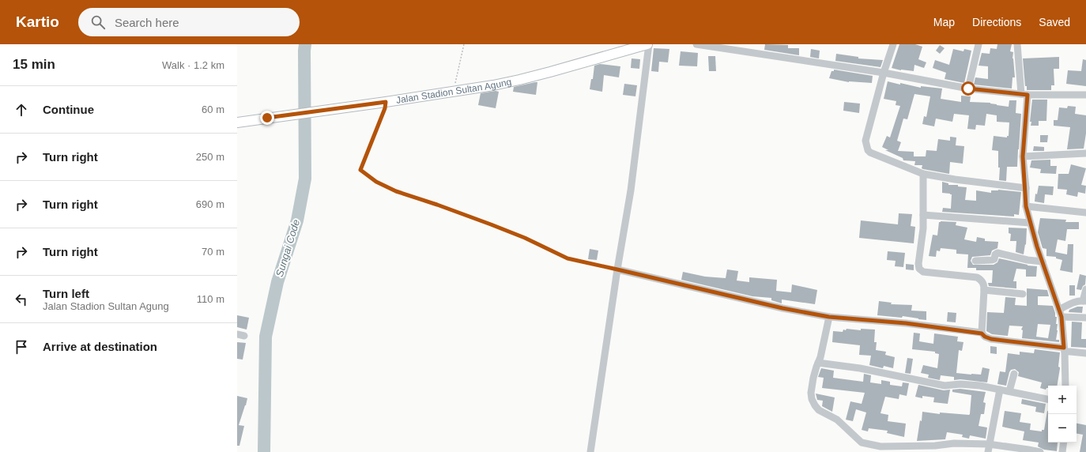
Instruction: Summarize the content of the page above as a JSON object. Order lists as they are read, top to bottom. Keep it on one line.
{"streets":{"main road":["Jalan Stadion Sultan Agung"]},"water":["Sungai Code"],"page":{"header":"Kartio","search":"Search here","nav":["Map","Directions","Saved"],"heading":["15 min","Walk · 1.2 km"],"list":[["Continue","60 m"],["Turn right","250 m"],["Turn right","690 m"],["Turn right","70 m"],["Turn left","Jalan Stadion Sultan Agung","110 m"],"Arrive at destination"],"map_buttons":["+","−"]}}
